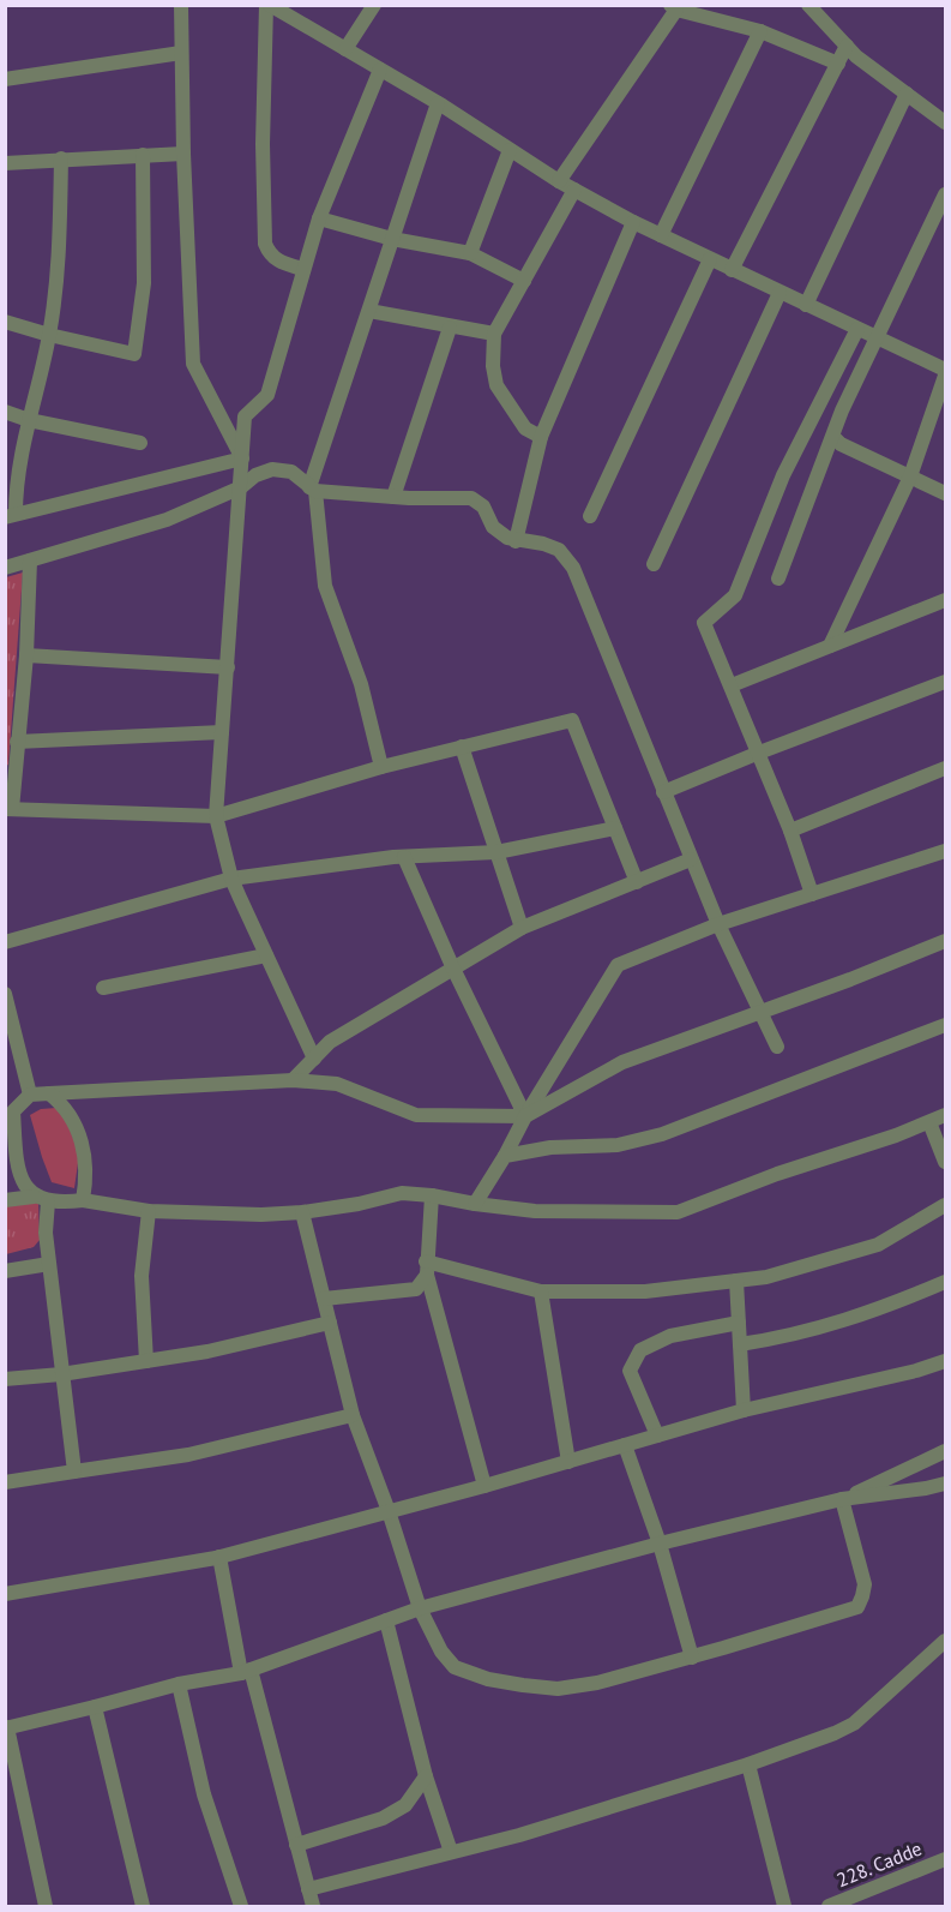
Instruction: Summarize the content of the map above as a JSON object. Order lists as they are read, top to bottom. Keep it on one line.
{"streets":{"street":["228. Cadde"]}}
